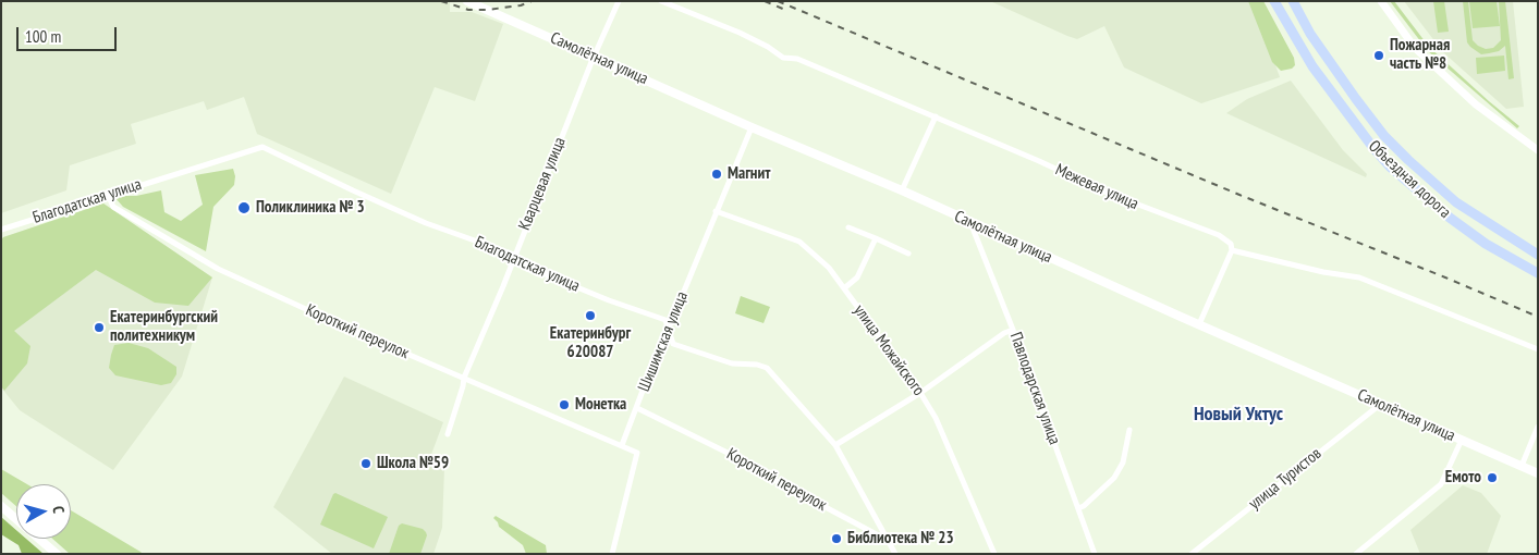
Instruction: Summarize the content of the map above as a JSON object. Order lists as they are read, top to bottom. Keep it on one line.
{"streets":{"main road":["Самолётная улица","Объездная дорога"],"street":["Кварцевая улица","Межевая улица","Благодатская улица","Короткий переулок","Шишимская улица","улица Можайского","Павлодарская улица","улица Туристов"]},"crossings":[["Самолётная улица","Кварцевая улица"],["Самолётная улица","Шишимская улица"],["Самолётная улица","Павлодарская улица"],["Самолётная улица","улица Туристов"],["Кварцевая улица","Благодатская улица"],["Кварцевая улица","Короткий переулок"],["Благодатская улица","Короткий переулок"],["Благодатская улица","Шишимская улица"],["Короткий переулок","Шишимская улица"],["Шишимская улица","улица Можайского"]],"districts":["Новый Уктус"],"places":["Пожарная часть №8","Магнит","Поликлиника № 3","Екатеринбург 620087","Екатеринбургский политехникум","Монетка","Школа №59","Емото","Библиотека № 23"],"scale_bar":"100 m","north":"right"}
